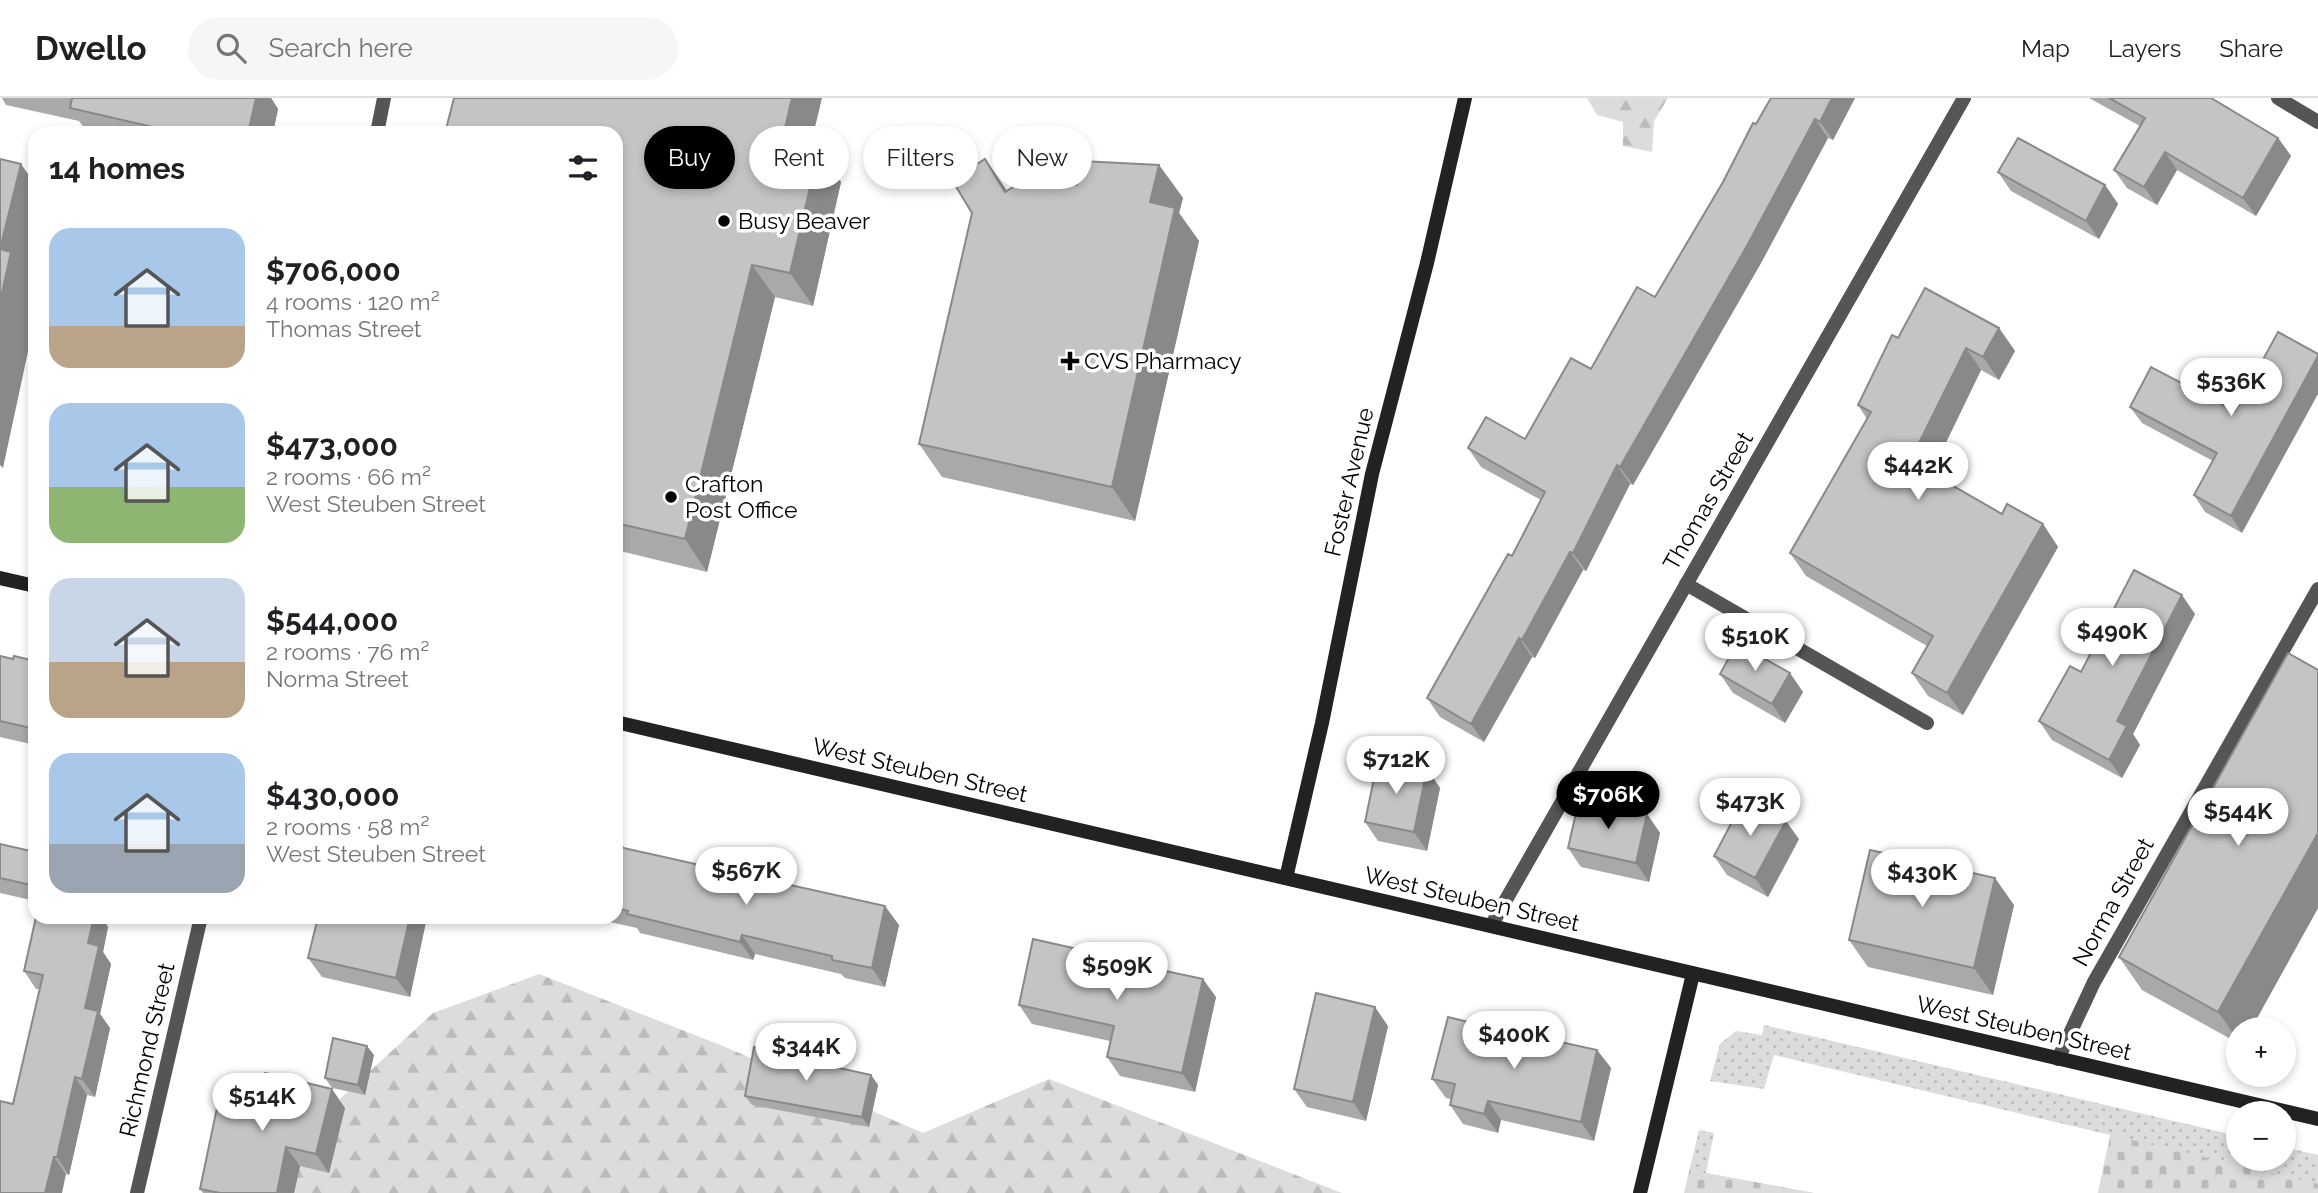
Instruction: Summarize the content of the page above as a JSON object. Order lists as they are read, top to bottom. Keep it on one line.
{"streets":{"main road":["Foster Avenue","West Steuben Street"],"street":["Thomas Street","Norma Street","Richmond Street"]},"crossings":[["Foster Avenue","West Steuben Street"],["Thomas Street","West Steuben Street"],["West Steuben Street","Norma Street"]],"places":{"other":["Busy Beaver","Crafton Post Office"],"health":["CVS Pharmacy"]},"page":{"header":"Dwello","search":"Search here","nav":["Map","Layers","Share"],"chip":["Buy","Rent","Filters","New"],"heading":"14 homes","list":[{"name":"$706,000","note":"4 rooms · 120 m² · Thomas Street"},{"name":"$473,000","note":"2 rooms · 66 m² · West Steuben Street"},{"name":"$544,000","note":"2 rooms · 76 m² · Norma Street"},{"name":"$430,000","note":"2 rooms · 58 m² · West Steuben Street"}],"price":["$536K","$442K","$490K","$510K","$712K","$706K","$473K","$544K","$567K","$430K","$509K","$400K","$344K","$514K"],"map_buttons":["+","−"]}}
